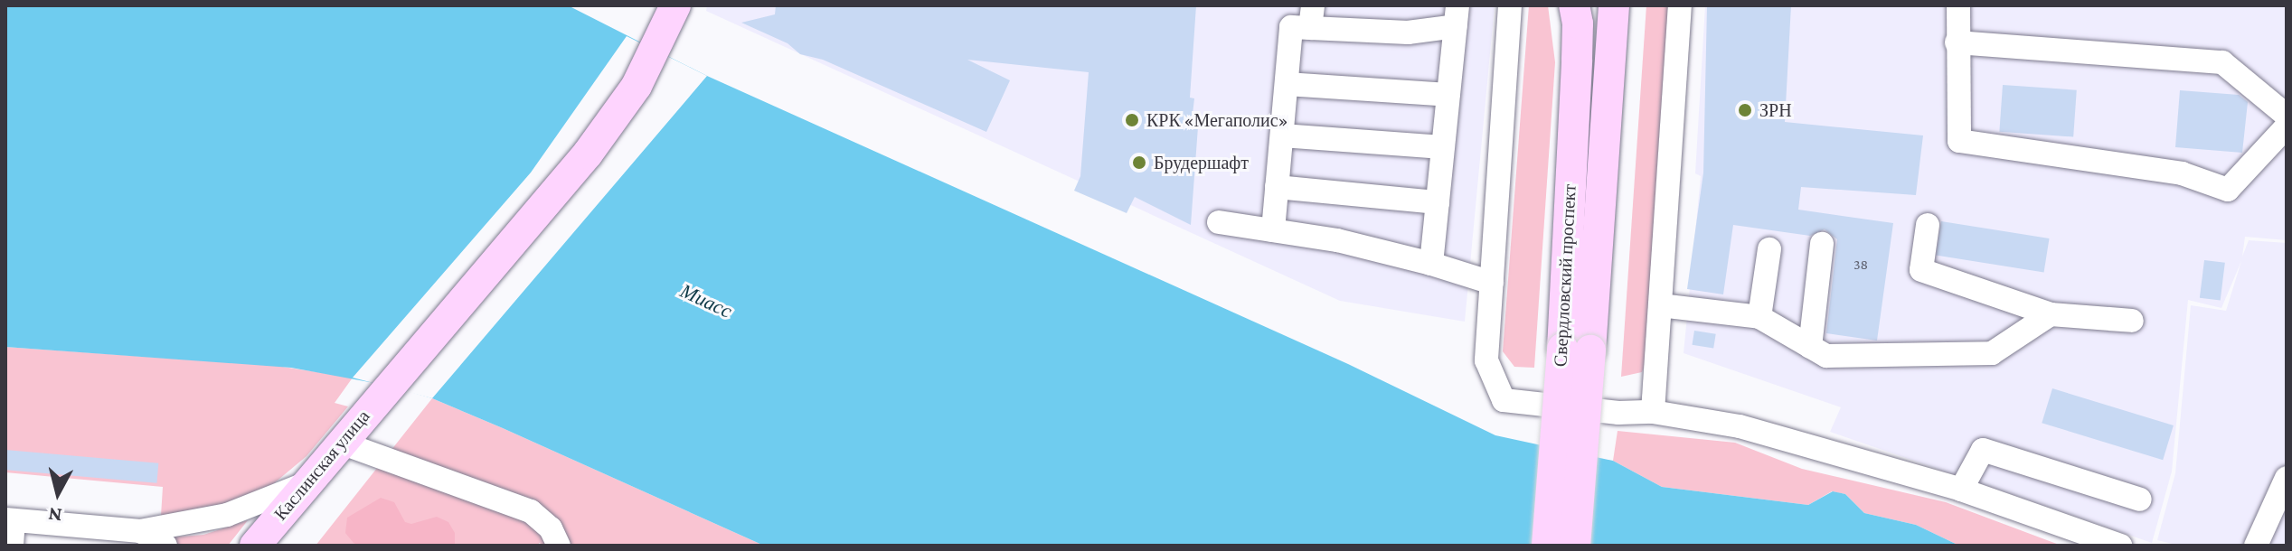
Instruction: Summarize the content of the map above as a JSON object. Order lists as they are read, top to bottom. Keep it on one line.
{"streets":{"main road":["Свердловский проспект","Каслинская улица"]},"water":["Миасс"],"places":["ЗРН","КРК «Мегаполис»","Брудершафт"],"house_numbers":["38"],"north":"bottom"}
